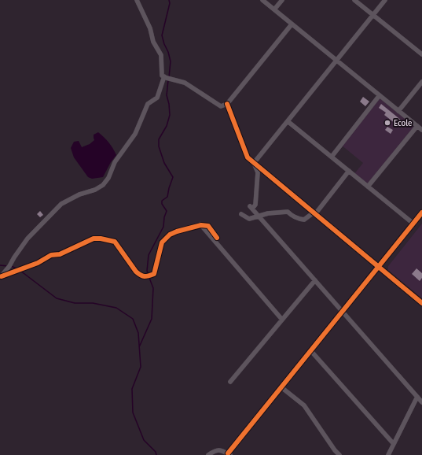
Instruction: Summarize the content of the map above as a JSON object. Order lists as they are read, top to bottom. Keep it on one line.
{"places":["Ecole"]}
